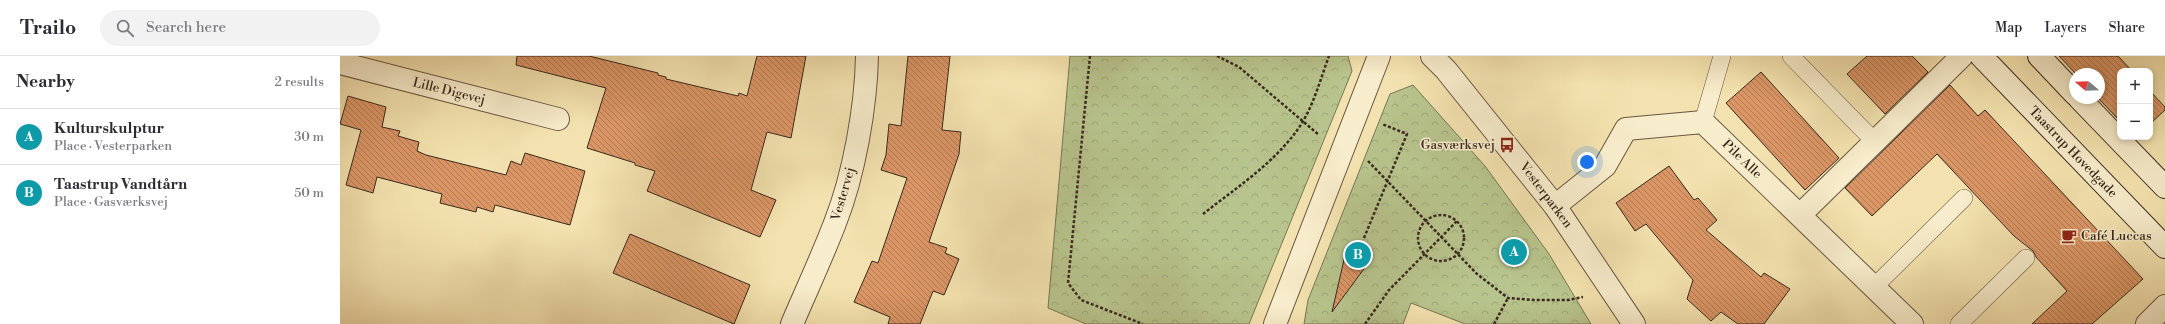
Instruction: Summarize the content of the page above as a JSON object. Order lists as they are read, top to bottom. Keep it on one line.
{"streets":{"street":["Lille Digevej","Taastrup Hovedgade","Pile Alle","Vestervej","Vesterparken"]},"places":{"bus stop":["Gasværksvej"],"cafe":["Café Luccas"]},"north":"left","page":{"header":"Trailo","search":"Search here","nav":["Map","Layers","Share"],"heading":["Nearby","2 results"],"map_buttons":["+","−"],"list":[{"mark":"A","name":"Kulturskulptur","note":"Place · Vesterparken","value":"30 m"},{"mark":"B","name":"Taastrup Vandtårn","note":"Place · Gasværksvej","value":"50 m"}],"pins":["A","B"]}}
